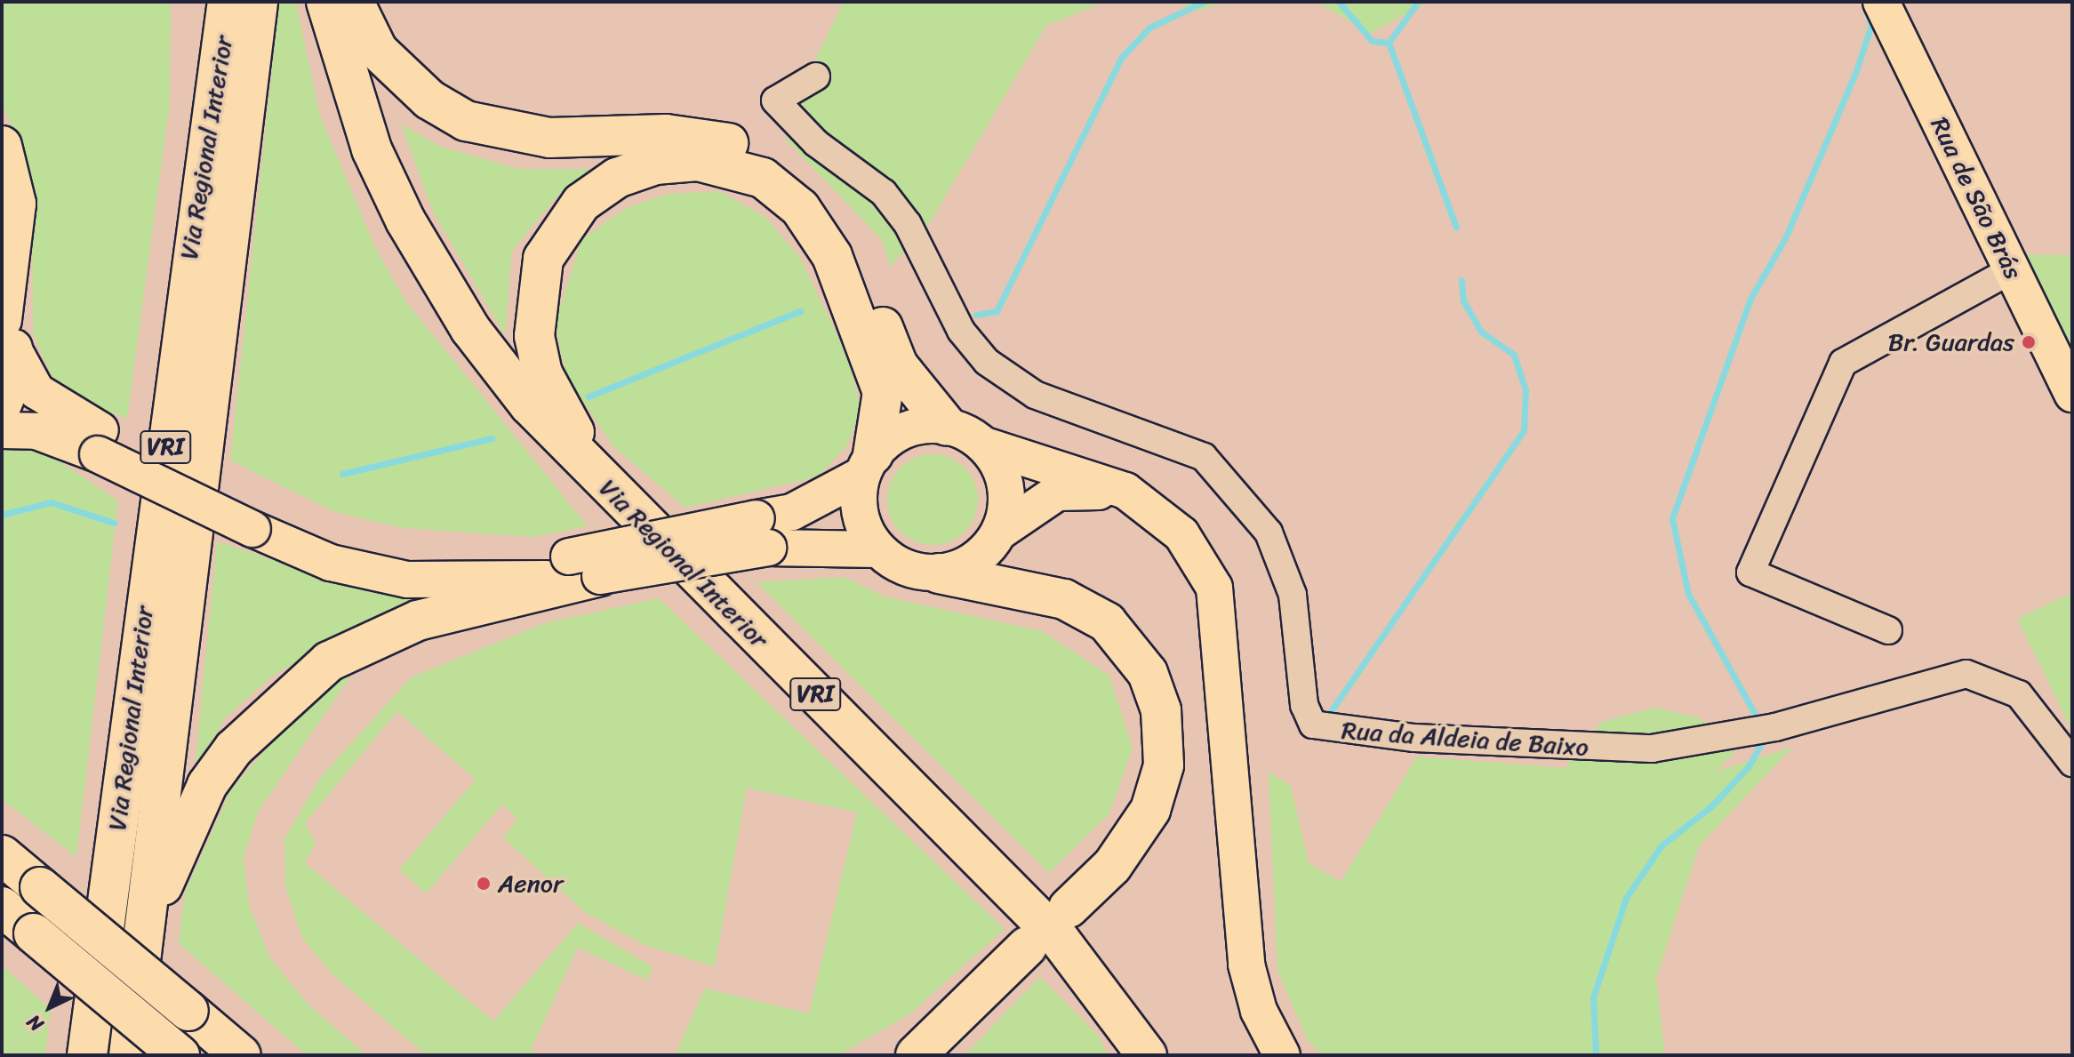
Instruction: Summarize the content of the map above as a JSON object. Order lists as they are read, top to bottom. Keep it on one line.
{"streets":{"highway":["Via Regional Interior","VRI"],"main road":["Rua de São Brás"],"street":["Rua da Aldeia de Baixo"]},"places":["Br. Guardas","Aenor"],"north":"bottom left"}
